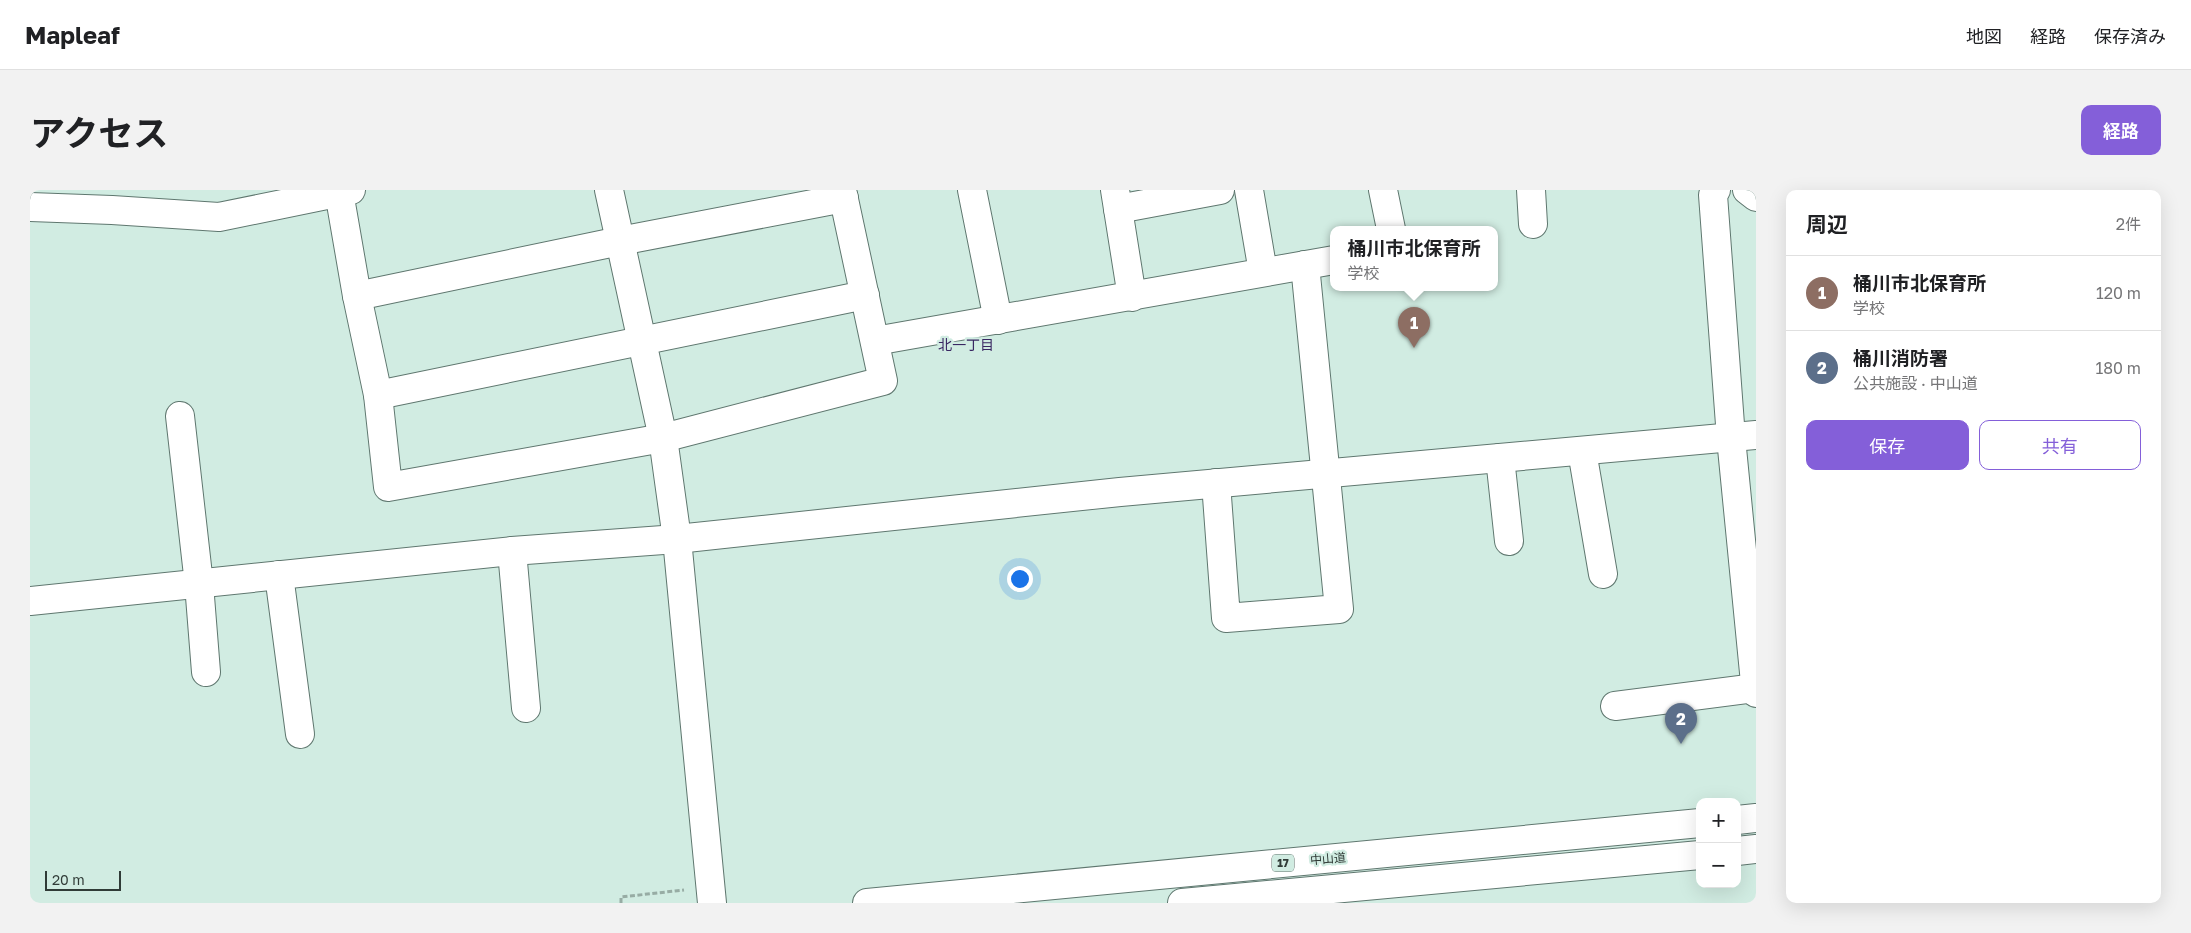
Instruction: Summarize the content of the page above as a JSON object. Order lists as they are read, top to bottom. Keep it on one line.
{"streets":{"main road":["中山道","17"]},"districts":["北一丁目"],"scale_bar":"20 m","page":{"header":"Mapleaf","nav":["地図","経路","保存済み"],"title":"アクセス","buttons":["経路",["保存","共有"]],"heading":["周辺","2件"],"popup":["桶川市北保育所","学校"],"list":[{"mark":"1","name":"桶川市北保育所","note":"学校","value":"120 m"},{"mark":"2","name":"桶川消防署","note":"公共施設 · 中山道","value":"180 m"}],"pins":["1","2"],"map_buttons":["+","−"],"scale":"20 m"}}
